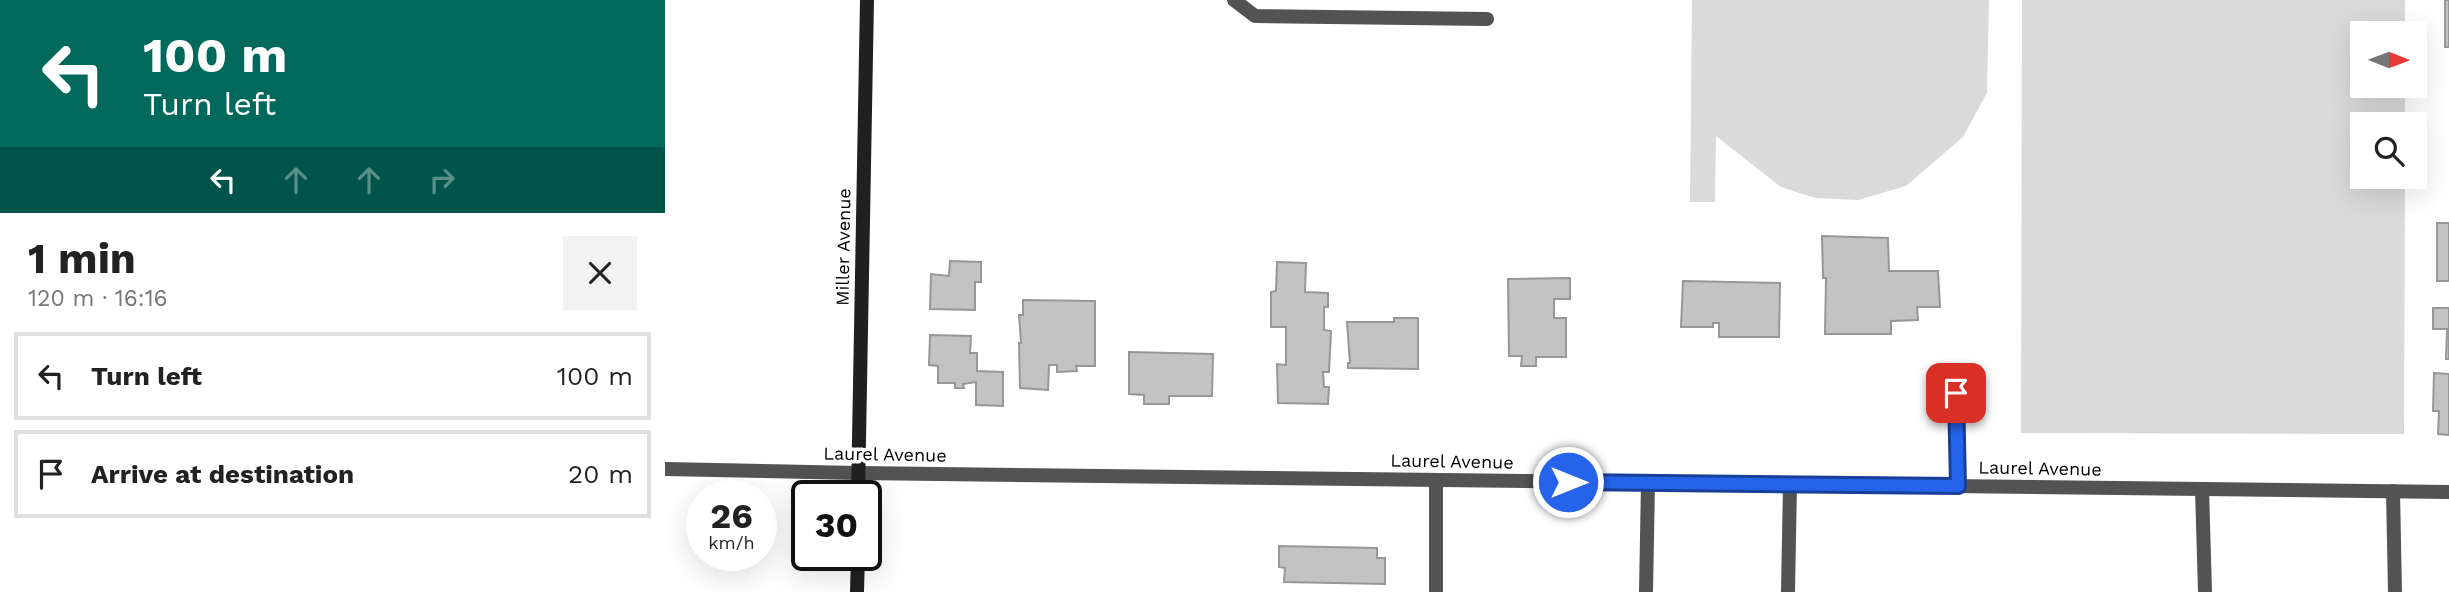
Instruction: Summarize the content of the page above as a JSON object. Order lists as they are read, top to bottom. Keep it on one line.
{"streets":{"street":["Miller Avenue","Laurel Avenue"]},"crossings":[["Miller Avenue","Laurel Avenue"]],"north":"right","page":{"turn":["100 m","Turn left"],"heading":["1 min","120 m · 16:16"],"list":[{"name":"Turn left","value":"100 m"},{"name":"Arrive at destination","value":"20 m"}],"speed":"26 km/h","limit":"30"}}
